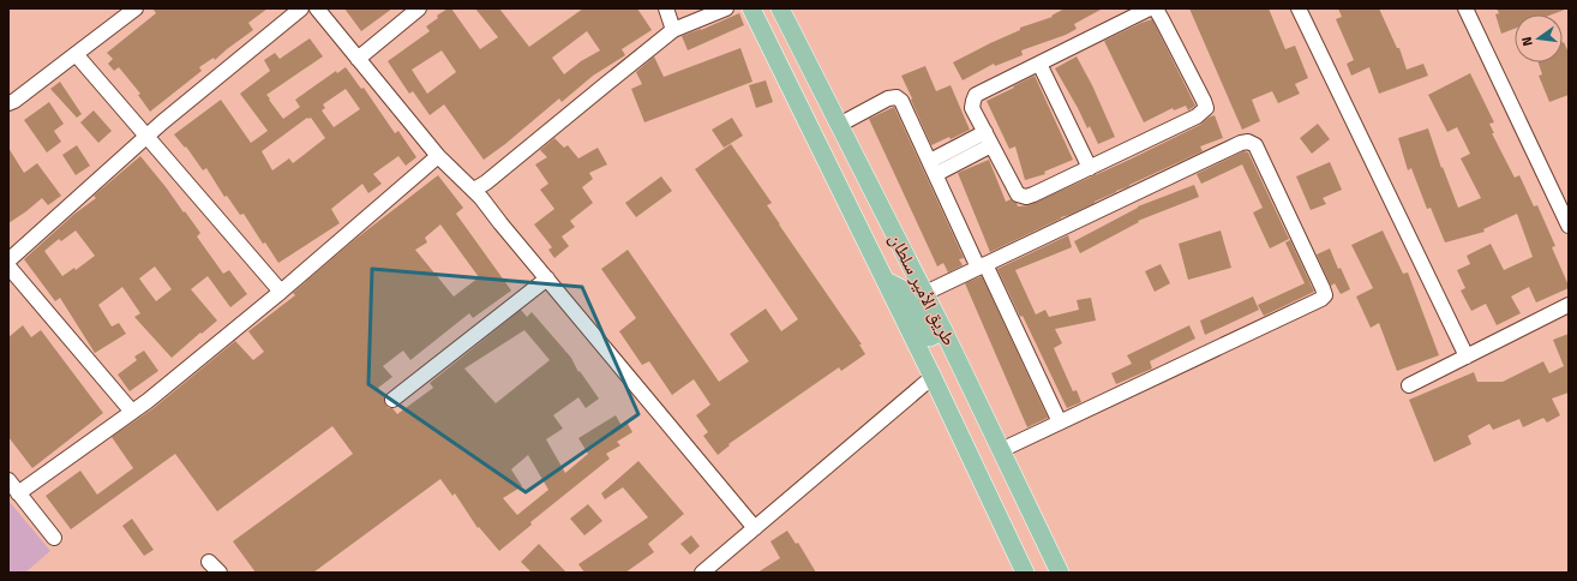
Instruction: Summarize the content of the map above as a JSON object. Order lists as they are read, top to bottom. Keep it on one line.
{"streets":{"main road":["طريق الأمير سلطان"]},"north":"left"}
